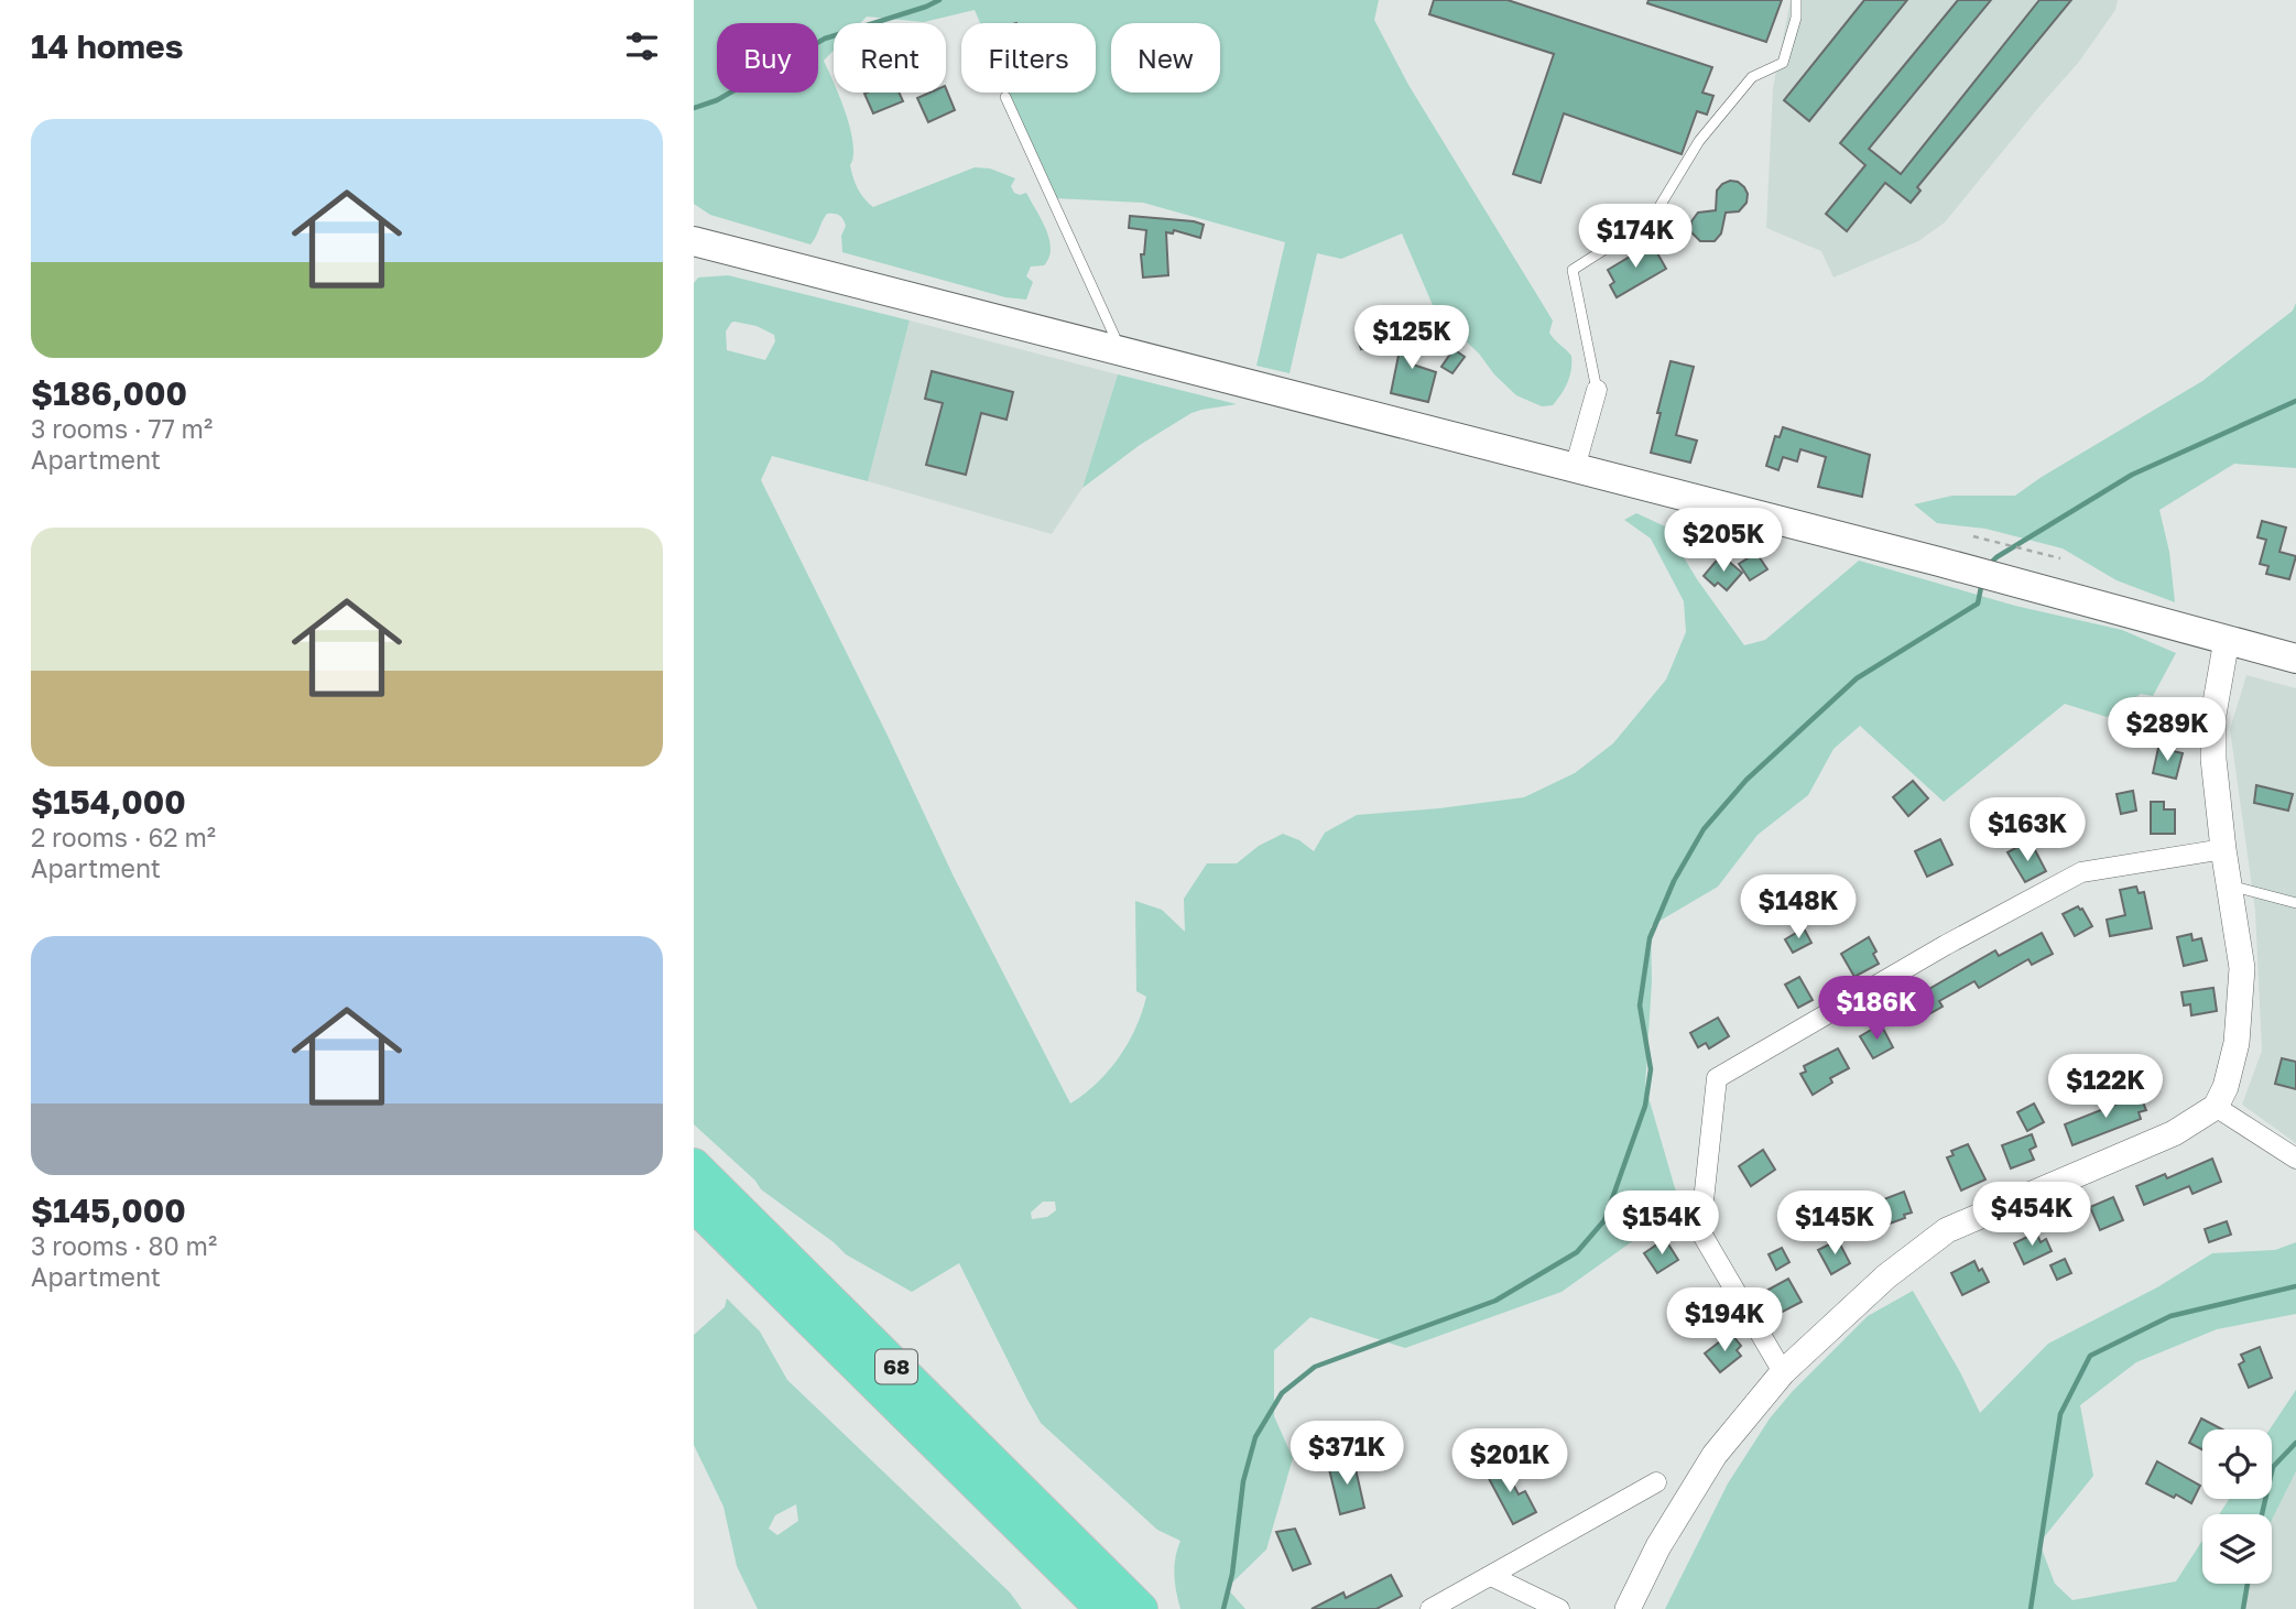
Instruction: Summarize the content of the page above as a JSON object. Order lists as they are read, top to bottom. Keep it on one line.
{"streets":{"highway":["68"]},"page":{"heading":"14 homes","chip":["Buy","Rent","Filters","New"],"list":[{"name":"$186,000","note":"3 rooms · 77 m² · Apartment"},{"name":"$154,000","note":"2 rooms · 62 m² · Apartment"},{"name":"$145,000","note":"3 rooms · 80 m² · Apartment"}],"price":["$174K","$125K","$205K","$289K","$163K","$148K","$186K","$122K","$454K","$154K","$145K","$194K","$371K","$201K"]}}
